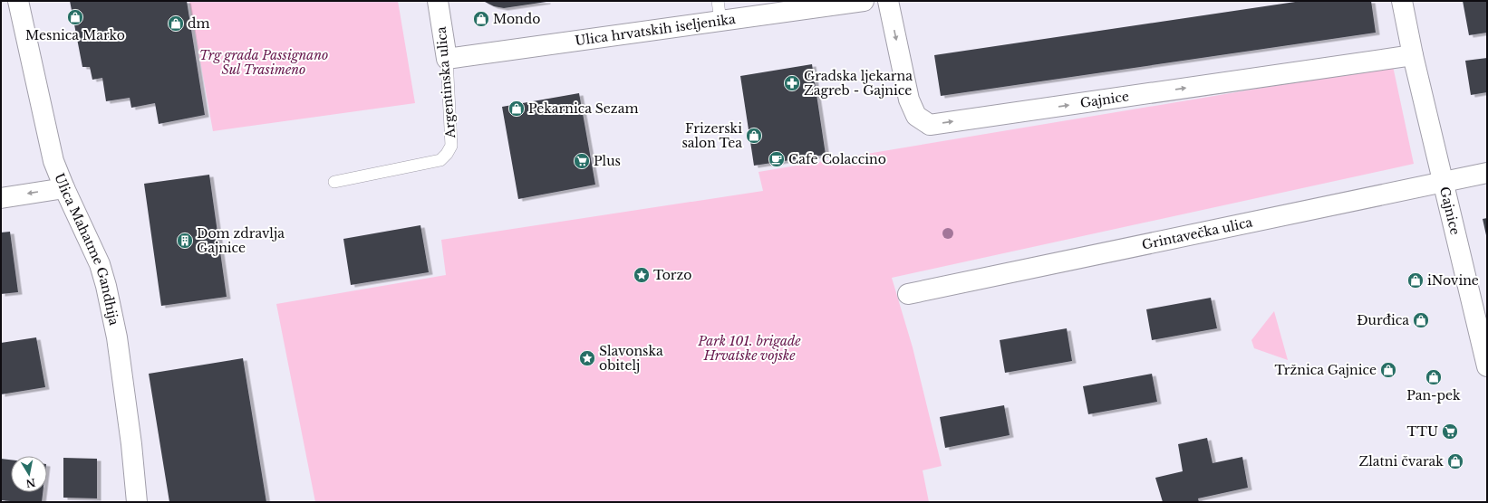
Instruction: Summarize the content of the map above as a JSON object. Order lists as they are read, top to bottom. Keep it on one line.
{"streets":{"street":["Ulica hrvatskih iseljenika","Argentinska ulica","Gajnice","Grintavečka ulica","Ulica Mahatme Gandhija"]},"crossings":[["Ulica hrvatskih iseljenika","Argentinska ulica"],["Gajnice","Grintavečka ulica"]],"one_way":["Gajnice"],"parks":["Trg grada Passignano Sul Trasimeno","Park 101. brigade Hrvatske vojske"],"places":{"shop":["Mesnica Marko","Mondo","dm","Pekarnica Sezam","Frizerski salon Tea","iNovine","Đurđica","Tržnica Gajnice","Pan-pek","Zlatni čvarak"],"pharmacy":["Gradska ljekarna Zagreb - Gajnice"],"cafe":["Cafe Colaccino"],"supermarket":["Plus","TTU"],"building":["Dom zdravlja Gajnice"],"place":["Torzo","Slavonska obitelj"]},"north":"bottom"}
